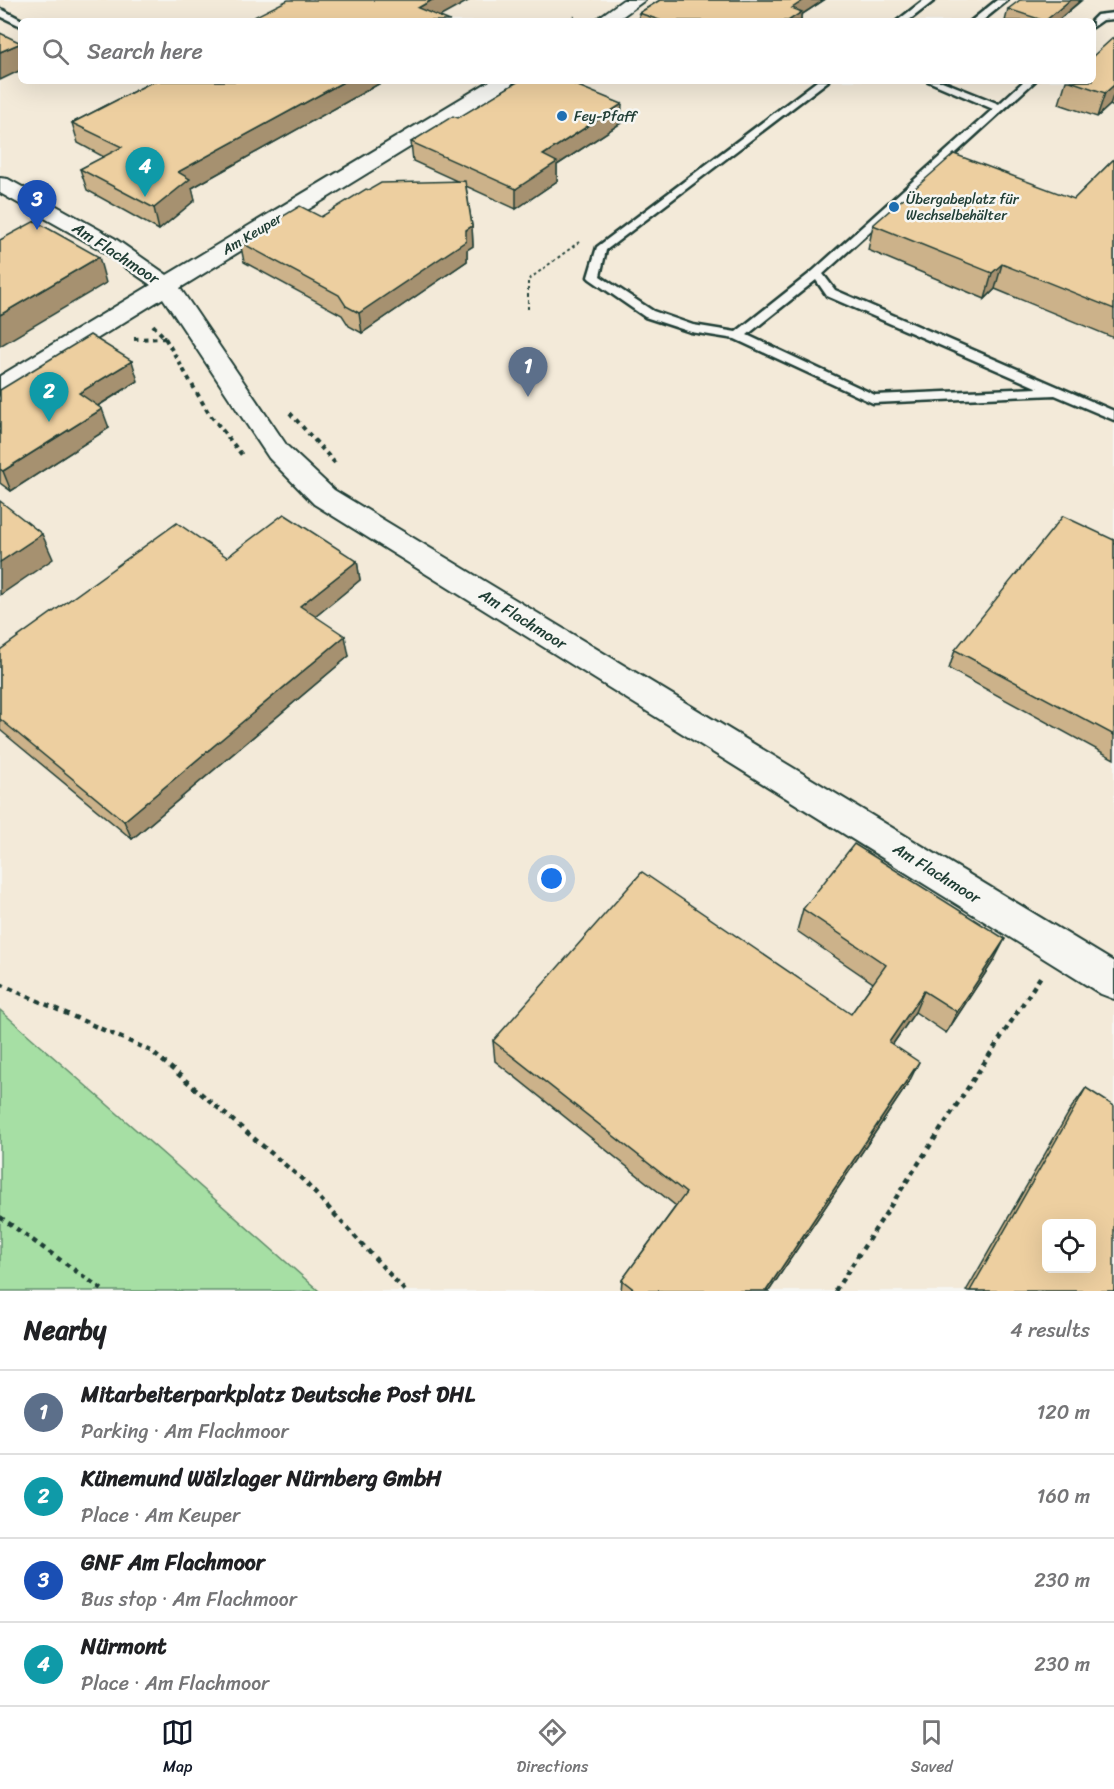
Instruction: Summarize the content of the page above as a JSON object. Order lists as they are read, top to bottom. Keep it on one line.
{"streets":{"street":["Am Keuper","Am Flachmoor"]},"crossings":[["Am Keuper","Am Flachmoor"]],"places":["Fey-Pfaff","Übergabeplatz für Wechselbehälter"],"page":{"search":"Search here","pins":["4","3","1","2"],"heading":["Nearby","4 results"],"list":[{"mark":"1","name":"Mitarbeiterparkplatz Deutsche Post DHL","note":"Parking · Am Flachmoor","value":"120 m"},{"mark":"2","name":"Künemund Wälzlager Nürnberg GmbH","note":"Place · Am Keuper","value":"160 m"},{"mark":"3","name":"GNF Am Flachmoor","note":"Bus stop · Am Flachmoor","value":"230 m"},{"mark":"4","name":"Nürmont","note":"Place · Am Flachmoor","value":"230 m"}],"nav":["Map","Directions","Saved"]}}
